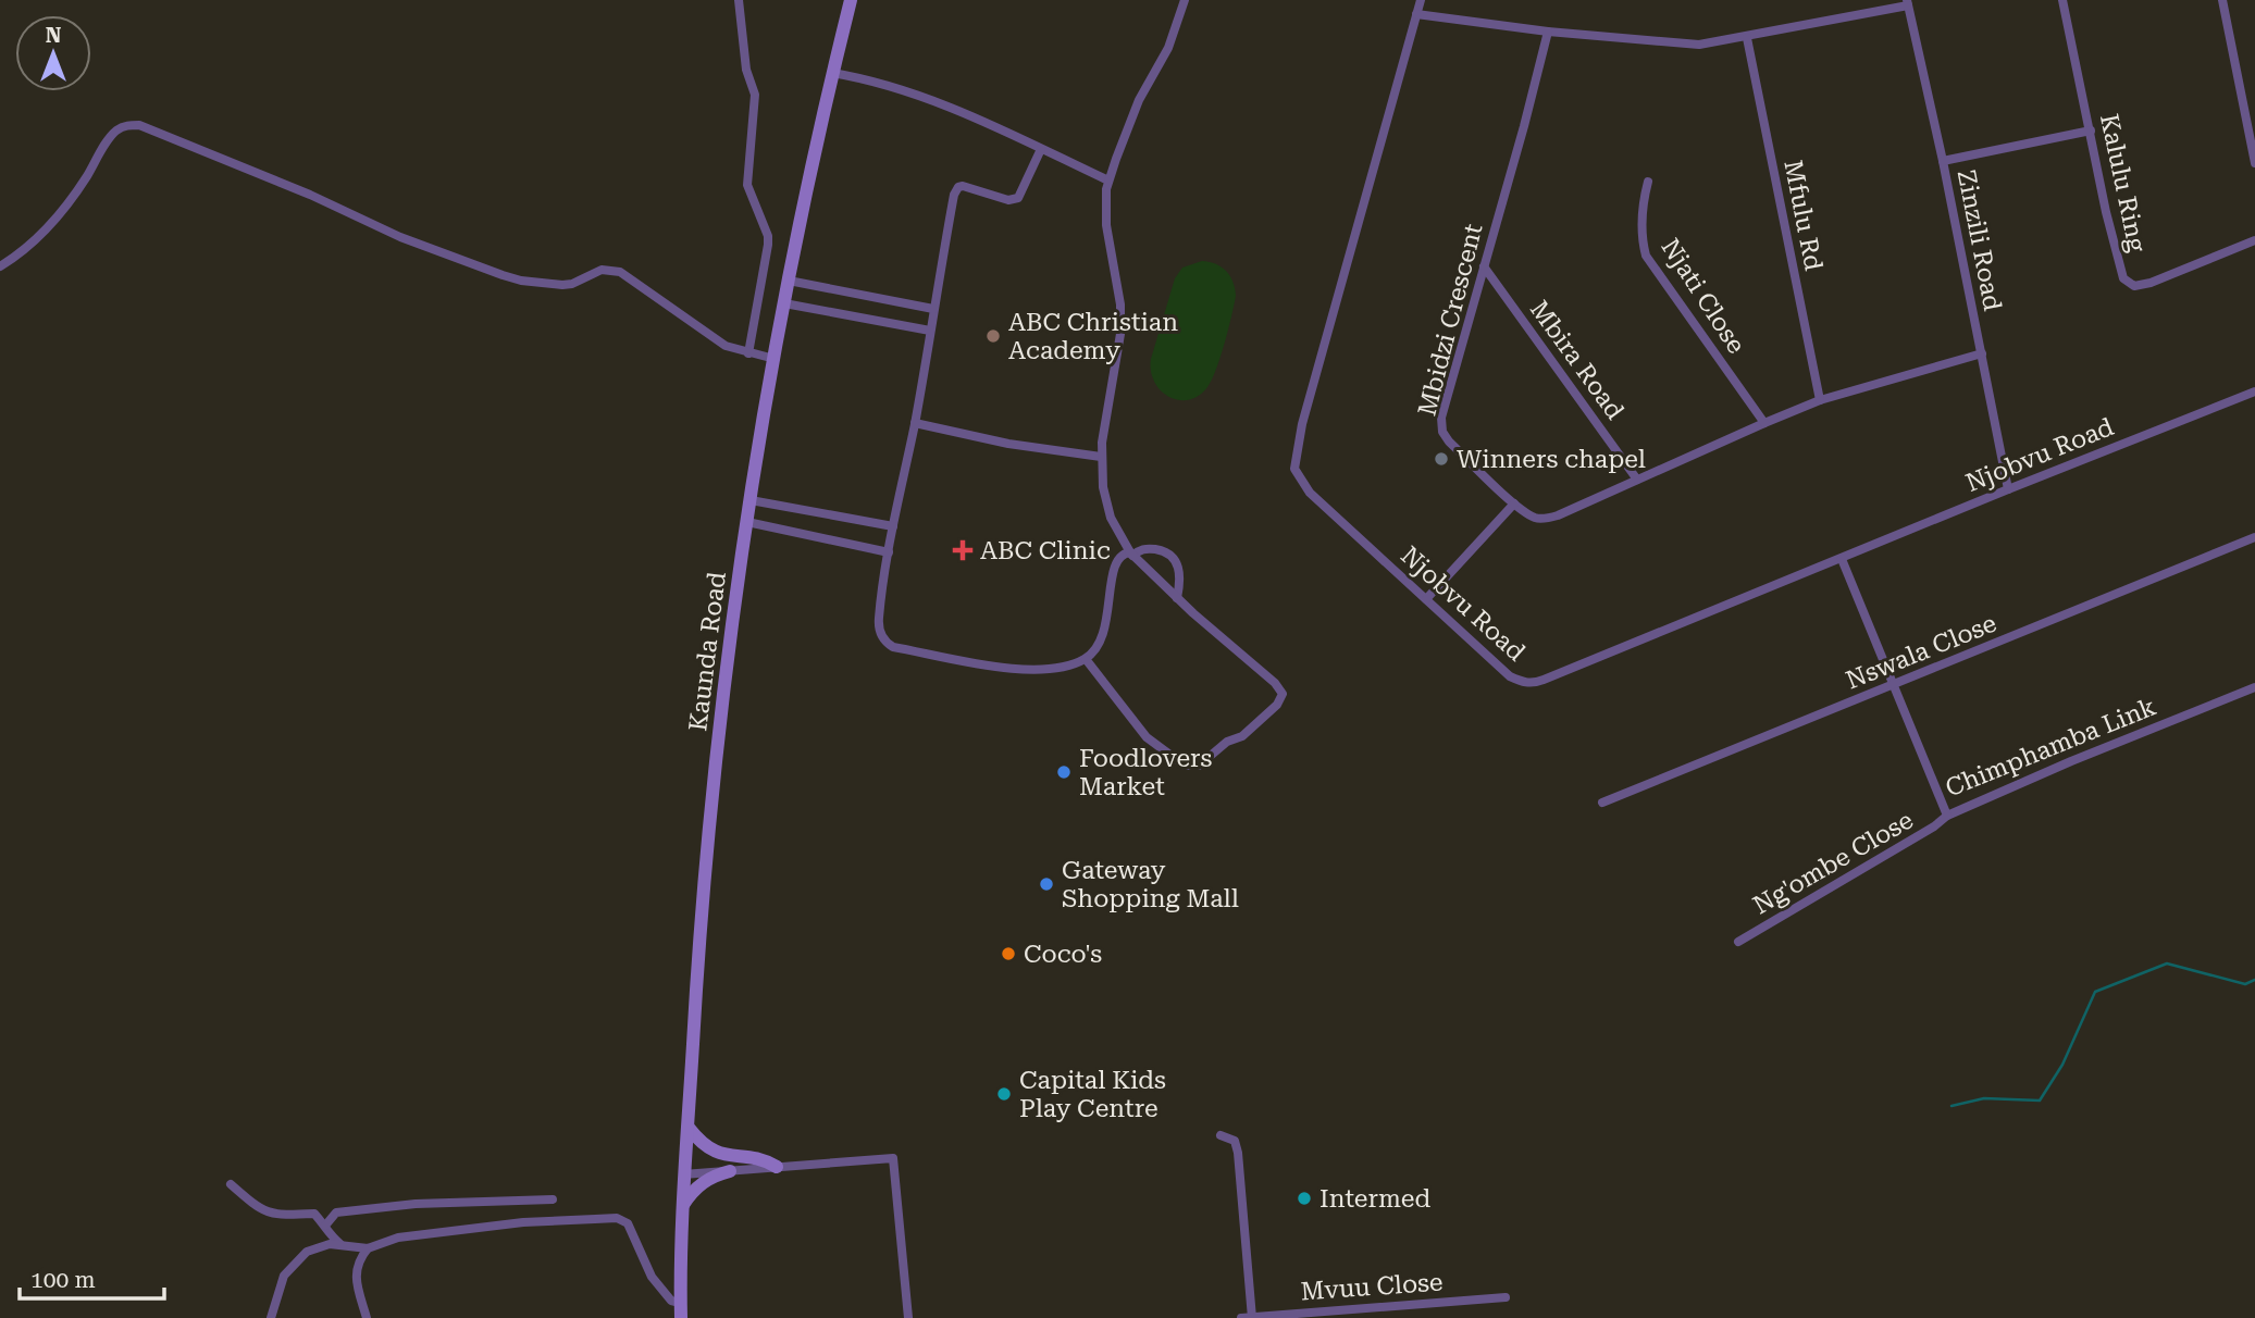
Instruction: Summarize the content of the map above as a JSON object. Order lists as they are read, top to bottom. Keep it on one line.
{"streets":{"main road":["Kaunda Road"],"street":["Kalulu Ring","Mfulu Rd","Zinzili Road","Njati Close","Mbidzi Crescent","Mbira Road","Njobvu Road","Nswala Close","Chimphamba Link","Ng'ombe Close","Mvuu Close"]},"crossings":[["Mfulu Rd","Mbidzi Crescent"],["Zinzili Road","Mbidzi Crescent"],["Zinzili Road","Njobvu Road"],["Njati Close","Mbidzi Crescent"],["Mbidzi Crescent","Mbira Road"],["Njobvu Road","Chimphamba Link"],["Nswala Close","Chimphamba Link"],["Chimphamba Link","Ng'ombe Close"]],"places":{"other":["ABC Christian Academy","Winners chapel","Foodlovers Market","Gateway Shopping Mall","Coco's","Capital Kids Play Centre","Intermed"],"health":["ABC Clinic"]},"scale_bar":"100 m","north":"top"}
